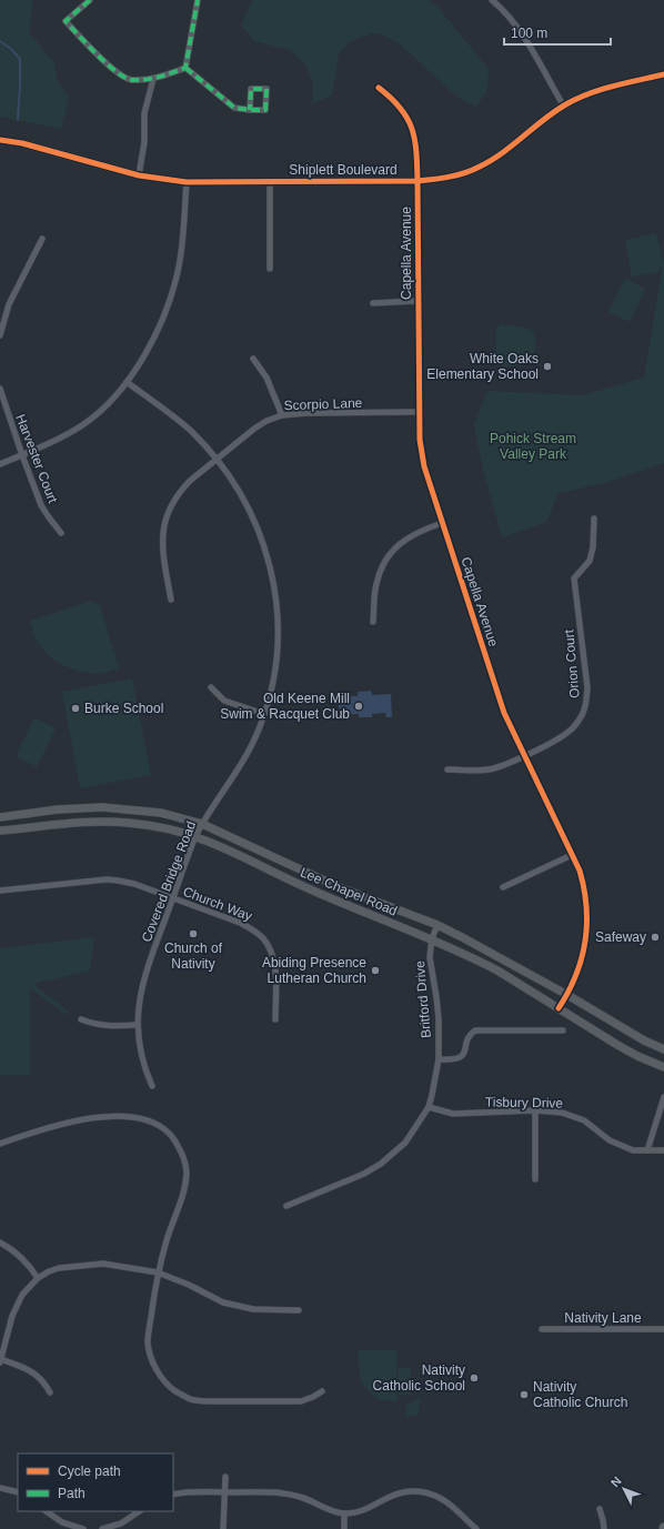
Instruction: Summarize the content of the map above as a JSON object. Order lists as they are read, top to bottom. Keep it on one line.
{"streets":{"main road":["Lee Chapel Road"],"street":["Shiplett Boulevard","Capella Avenue","Scorpio Lane","Harvester Court","Orion Court","Covered Bridge Road","Church Way","Britford Drive","Tisbury Drive","Nativity Lane"]},"crossings":[["Shiplett Boulevard","Capella Avenue"],["Capella Avenue","Scorpio Lane"],["Capella Avenue","Orion Court"],["Capella Avenue","Lee Chapel Road"],["Scorpio Lane","Covered Bridge Road"],["Covered Bridge Road","Lee Chapel Road"],["Covered Bridge Road","Church Way"],["Lee Chapel Road","Britford Drive"],["Britford Drive","Tisbury Drive"]],"parks":["Pohick Stream Valley Park"],"places":["White Oaks Elementary School","Old Keene Mill Swim & Racquet Club","Burke School","Church of Nativity","Safeway","Abiding Presence Lutheran Church","Nativity Catholic School","Nativity Catholic Church"],"legend":["Cycle path","Path"],"scale_bar":"100 m","north":"top left"}
